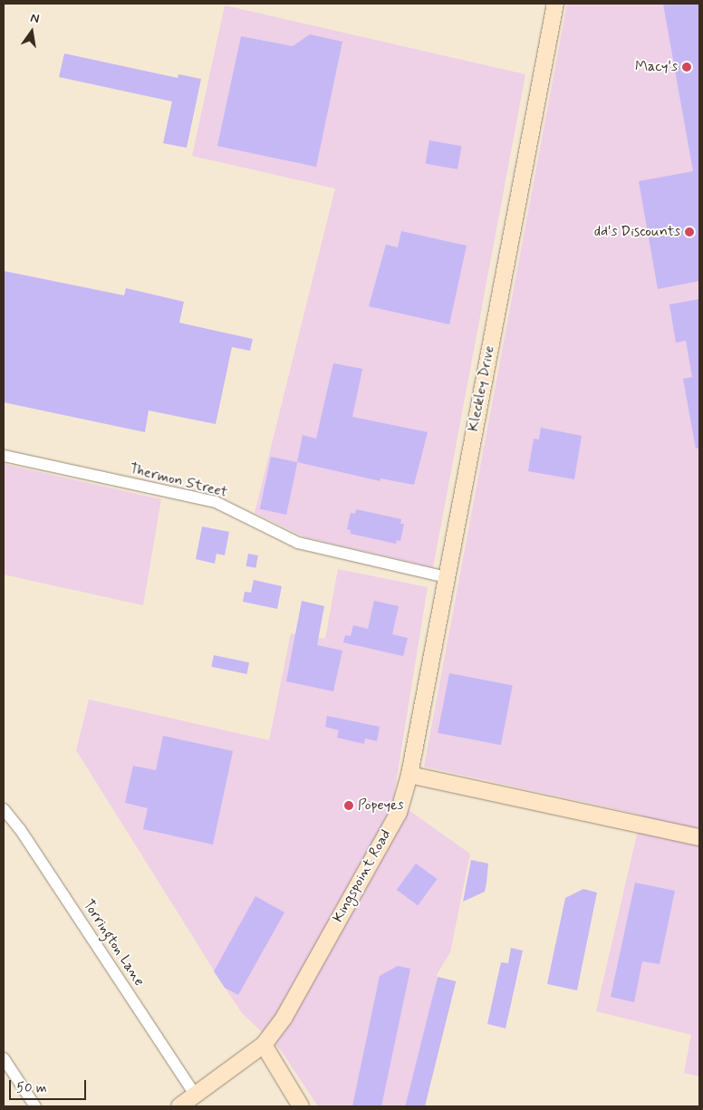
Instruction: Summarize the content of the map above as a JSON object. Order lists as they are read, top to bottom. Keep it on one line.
{"streets":{"street":["Kleckley Drive","Thermon Street","Kingspoint Road","Torrington Lane"]},"crossings":[["Kleckley Drive","Thermon Street"],["Kleckley Drive","Kingspoint Road"],["Kingspoint Road","Torrington Lane"]],"places":["Macy's","dd's Discounts","Popeyes"],"scale_bar":"50 m","north":"top"}
